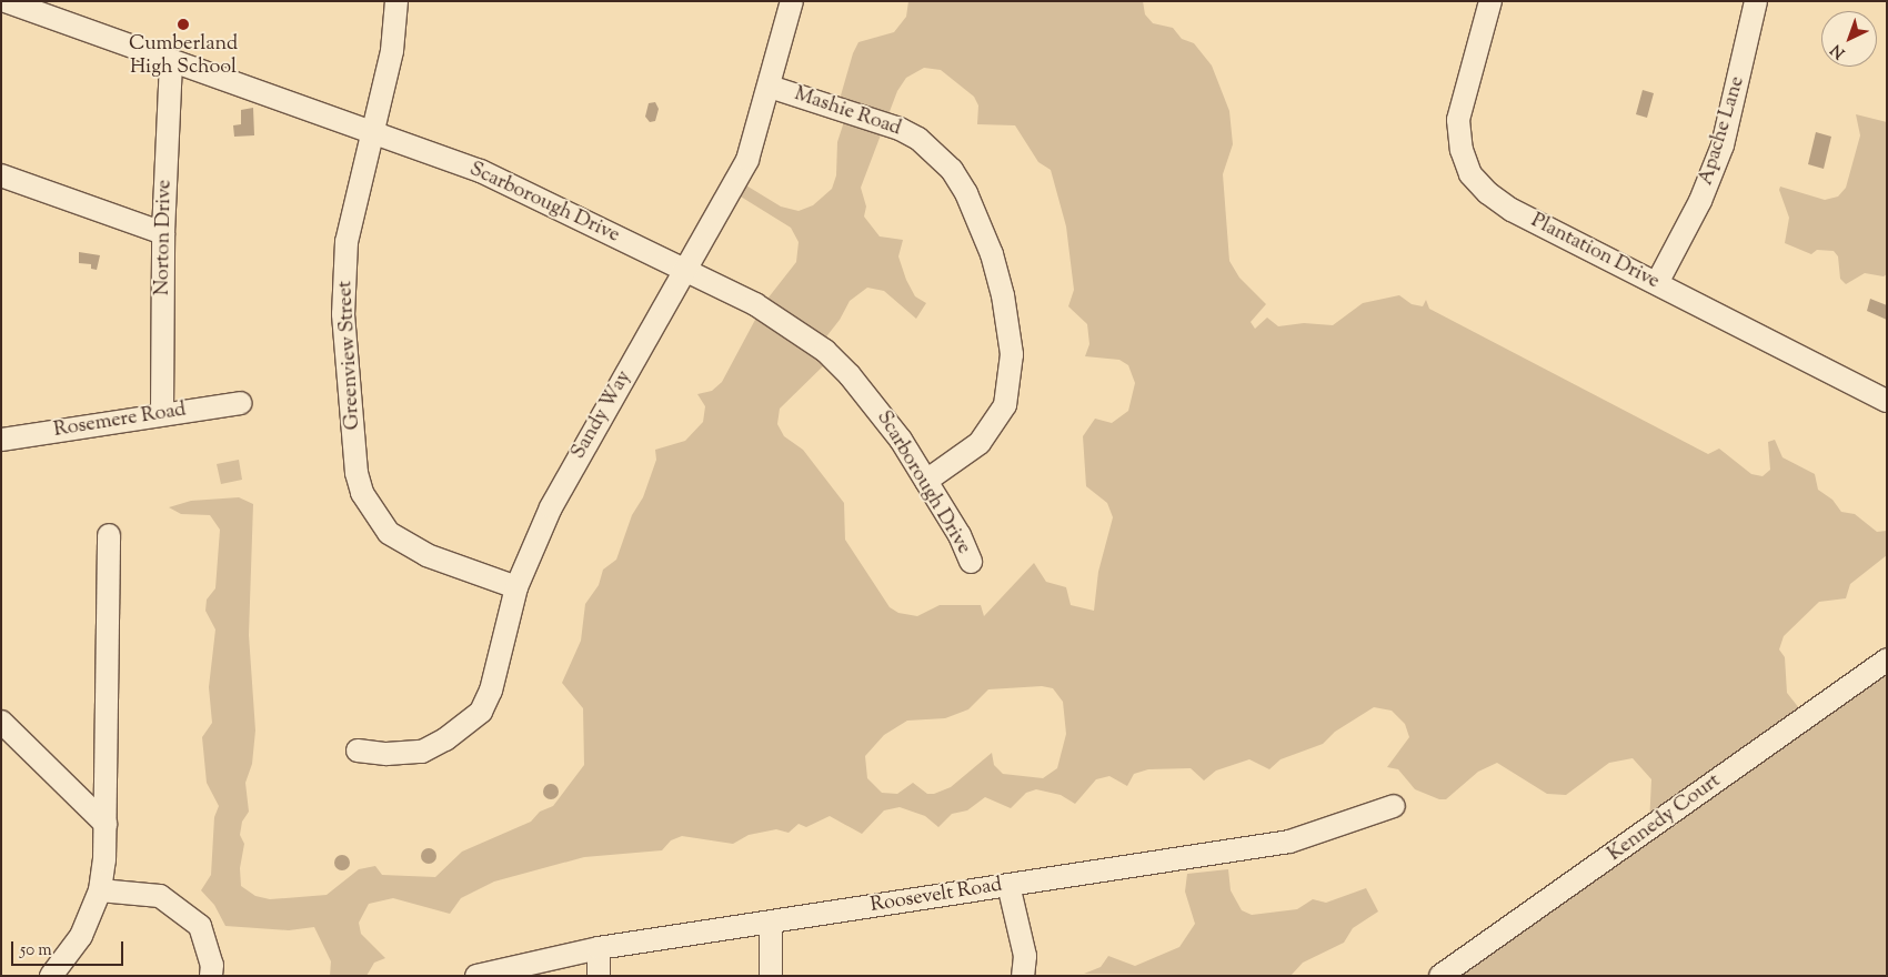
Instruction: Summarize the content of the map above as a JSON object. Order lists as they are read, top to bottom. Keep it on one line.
{"streets":{"street":["Mashie Road","Apache Lane","Scarborough Drive","Norton Drive","Plantation Drive","Greenview Street","Sandy Way","Rosemere Road","Kennedy Court","Roosevelt Road"]},"crossings":[["Mashie Road","Scarborough Drive"],["Mashie Road","Sandy Way"],["Apache Lane","Plantation Drive"],["Scarborough Drive","Norton Drive"],["Scarborough Drive","Greenview Street"],["Scarborough Drive","Sandy Way"],["Norton Drive","Rosemere Road"],["Greenview Street","Sandy Way"]],"places":["Cumberland High School"],"scale_bar":"50 m","north":"bottom left"}
